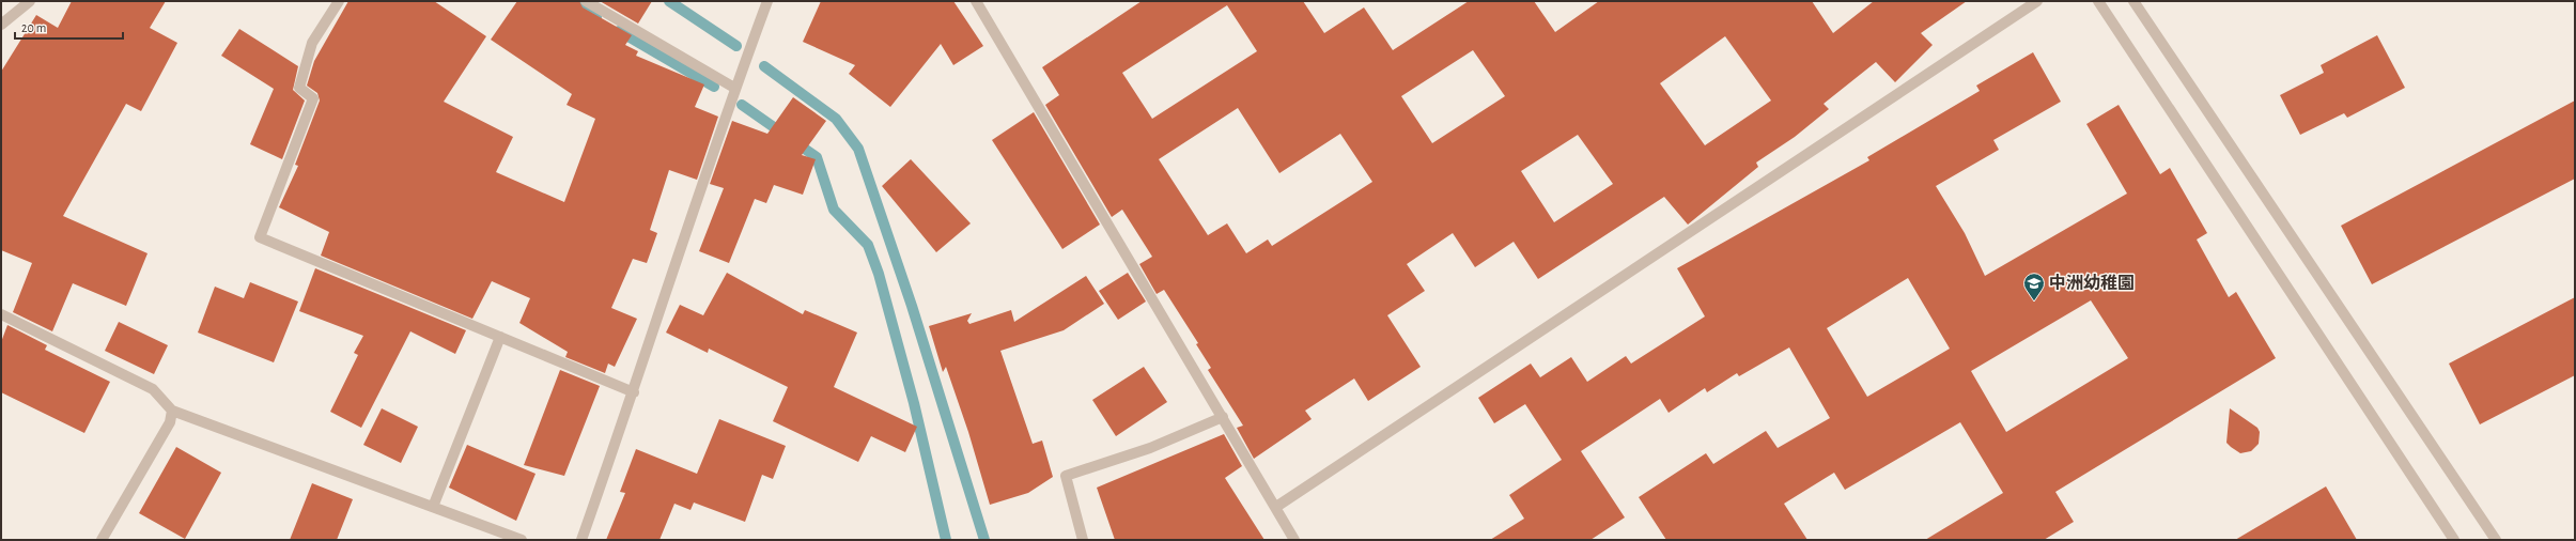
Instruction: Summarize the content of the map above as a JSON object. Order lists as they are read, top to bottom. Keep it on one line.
{"places":{"school or university":["中洲幼稚園"]},"scale_bar":"20 m"}
